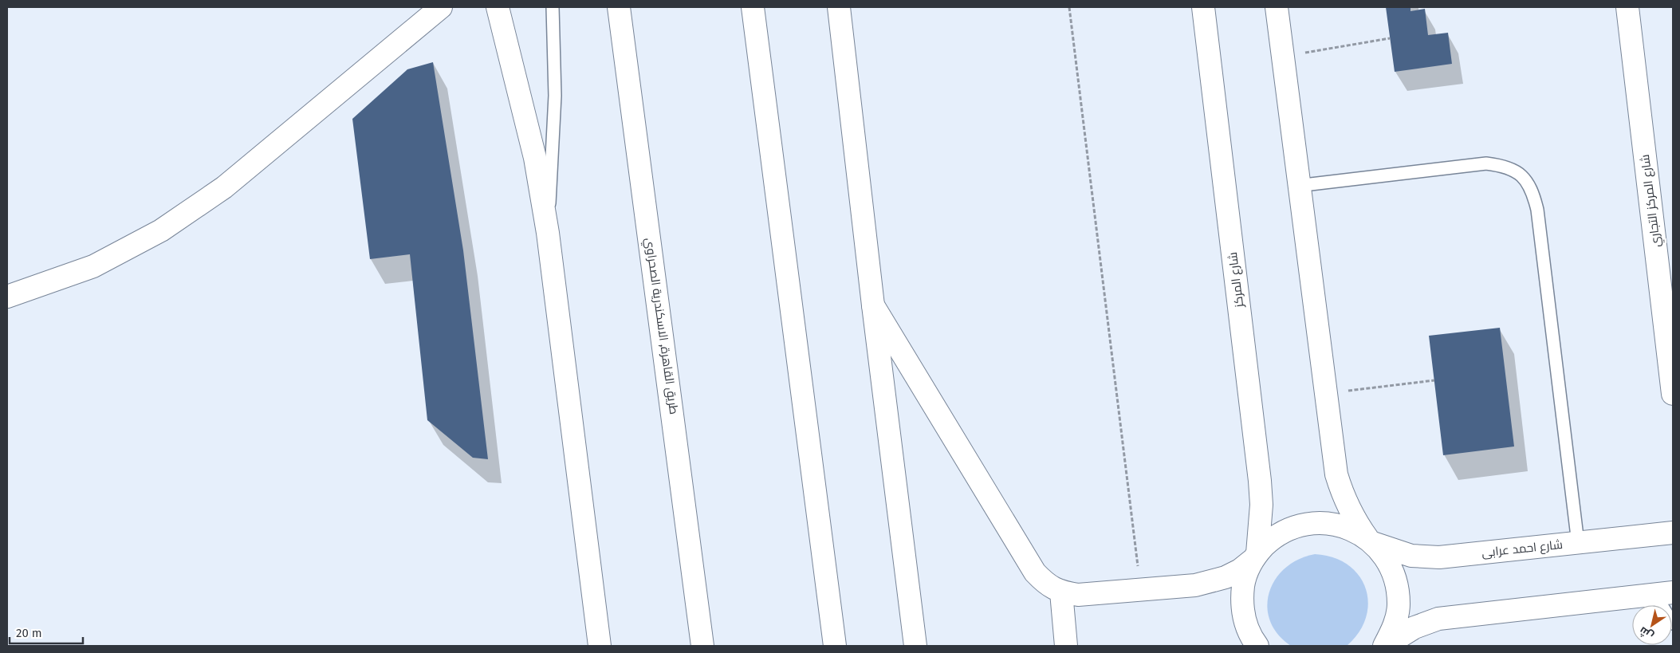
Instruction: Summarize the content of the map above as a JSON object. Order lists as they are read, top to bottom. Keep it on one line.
{"streets":{"main road":["شارع المركز التجاري","شارع المركز","طريق القاهرة, الاسكندرية الصحراوي","شارع احمد عرابى"]},"scale_bar":"20 m","north":"bottom left"}
